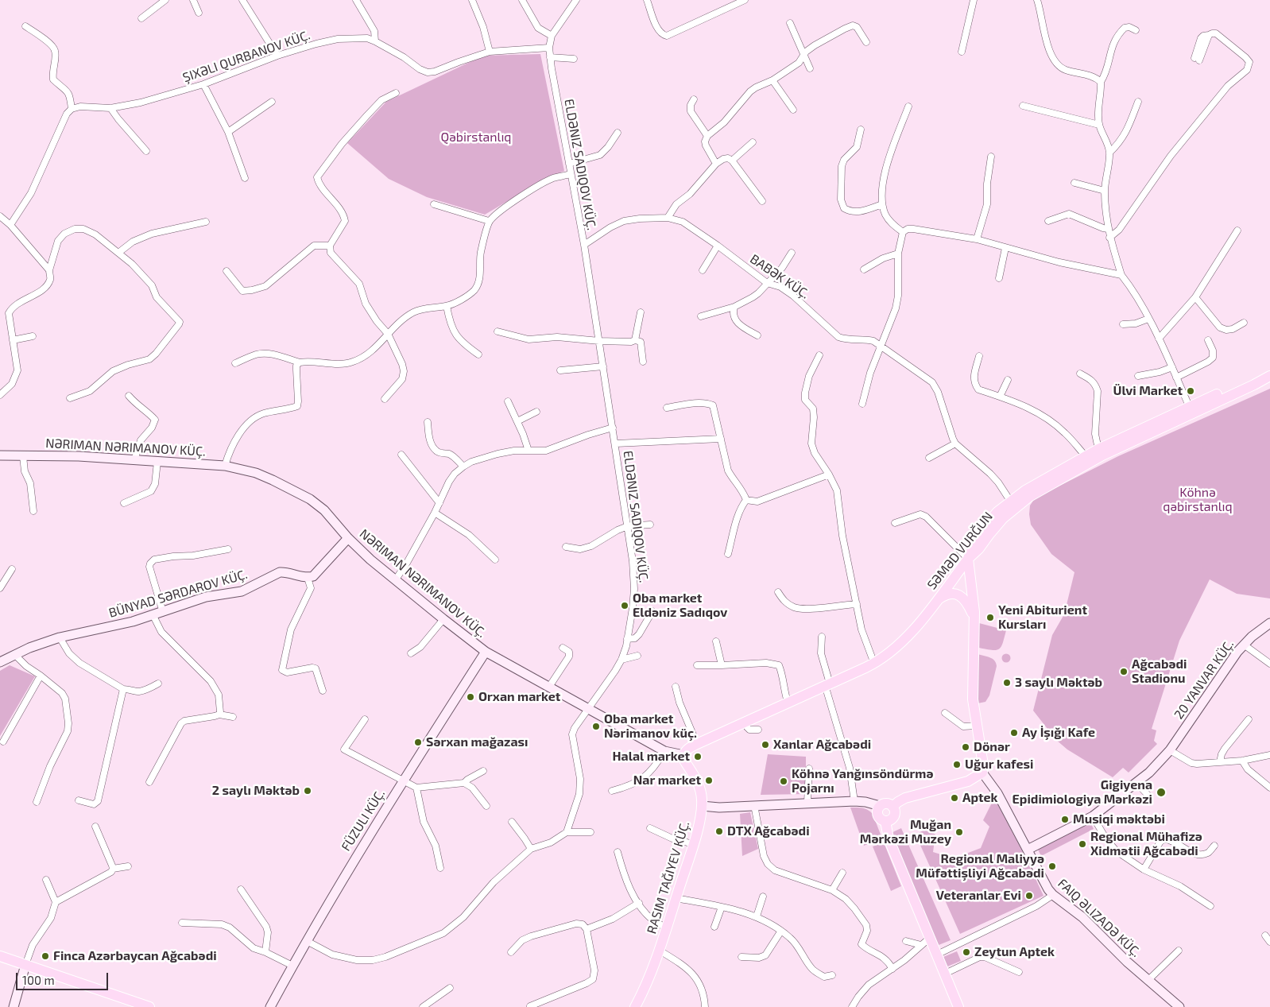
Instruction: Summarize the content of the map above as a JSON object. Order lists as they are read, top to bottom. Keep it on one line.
{"streets":{"main road":["SƏMƏD VURĞUN"],"street":["BABƏK KÜÇ.","NƏRIMAN NƏRIMANOV KÜÇ.","BÜNYAD SƏRDAROV KÜÇ.","20 YANVAR KÜÇ.","FÜZULI KÜÇ.","FAIQ ƏLIZADƏ KÜÇ."]},"crossings":[["NƏRIMAN NƏRIMANOV KÜÇ.","SƏMƏD VURĞUN"],["NƏRIMAN NƏRIMANOV KÜÇ.","FÜZULI KÜÇ."],["20 YANVAR KÜÇ.","FAIQ ƏLIZADƏ KÜÇ."]],"parks":["Qəbirstanlıq","Köhnə qəbirstanlıq"],"places":["Ülvi Market","Oba market Eldəniz Sadıqov","Yeni Abiturient Kursları","Ağcabədi Stadionu","3 saylı Məktəb","Orxan market","Oba market Nərimanov küç.","Ay İşığı Kafe","Sərxan mağazası","Xanlar Ağcabədi","Dönər","Halal market","Uğur kafesi","Nar market","Köhnə Yanğınsöndürmə Pojarnı","2 saylı Məktəb","Gigiyena Epidimiologiya Mərkəzi","Aptek","Musiqi məktəbi","DTX Ağcabədi","Muğan Mərkəzi Muzey","Regional Mühafizə Xidmətii Ağcabədi","Regional Maliyyə Müfəttişliyi Ağcabədi","Veteranlar Evi","Zeytun Aptek","Finca Azərbaycan Ağcabədi"],"scale_bar":"100 m"}
